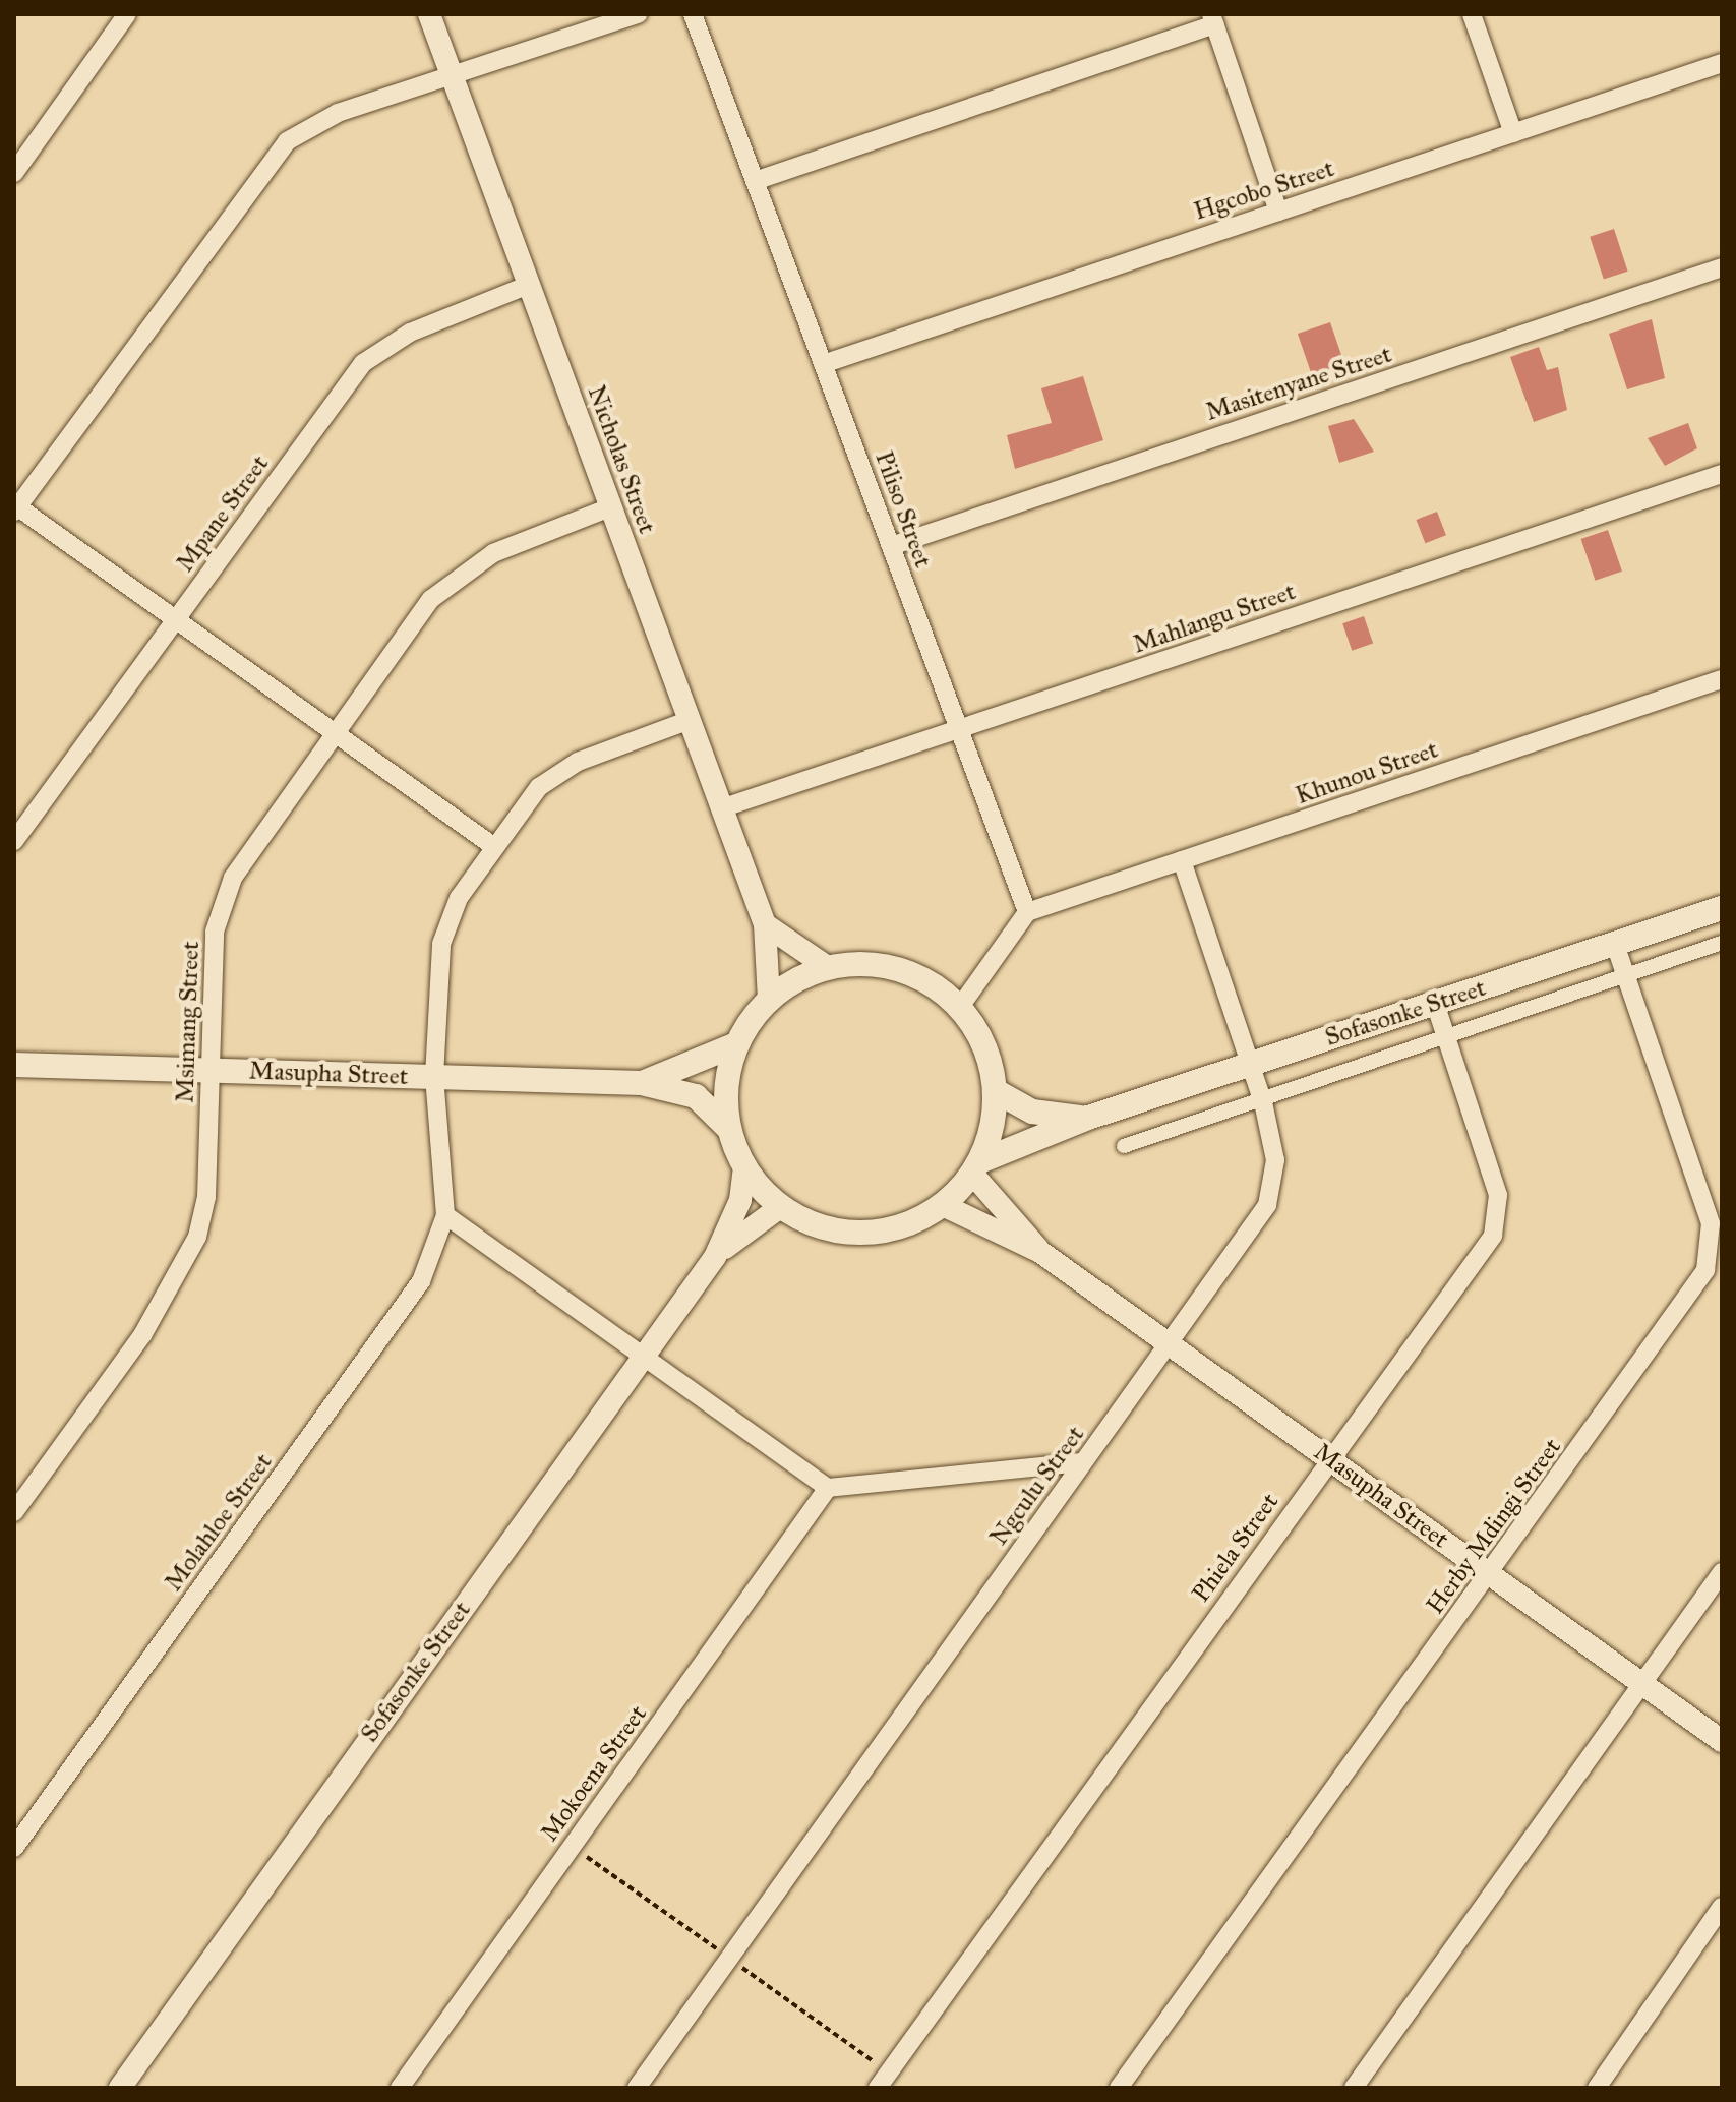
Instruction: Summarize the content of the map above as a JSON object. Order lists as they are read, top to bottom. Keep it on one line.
{"streets":{"main road":["Sofasonke Street","Masupha Street"],"street":["Hgcobo Street","Masitenyane Street","Nicholas Street","Piliso Street","Mpane Street","Mahlangu Street","Khunou Street","Msimang Street","Ngculu Street","Molahloe Street","Herby Mdingi Street","Phiela Street","Mokoena Street"]},"crossings":[["Hgcobo Street","Piliso Street"],["Masitenyane Street","Piliso Street"],["Nicholas Street","Mpane Street"],["Nicholas Street","Mahlangu Street"],["Nicholas Street","Sofasonke Street"],["Nicholas Street","Msimang Street"],["Nicholas Street","Masupha Street"],["Piliso Street","Mahlangu Street"],["Piliso Street","Khunou Street"],["Khunou Street","Ngculu Street"],["Sofasonke Street","Masupha Street"],["Sofasonke Street","Ngculu Street"],["Sofasonke Street","Herby Mdingi Street"],["Sofasonke Street","Phiela Street"],["Msimang Street","Masupha Street"],["Masupha Street","Ngculu Street"],["Masupha Street","Herby Mdingi Street"],["Masupha Street","Phiela Street"]]}
